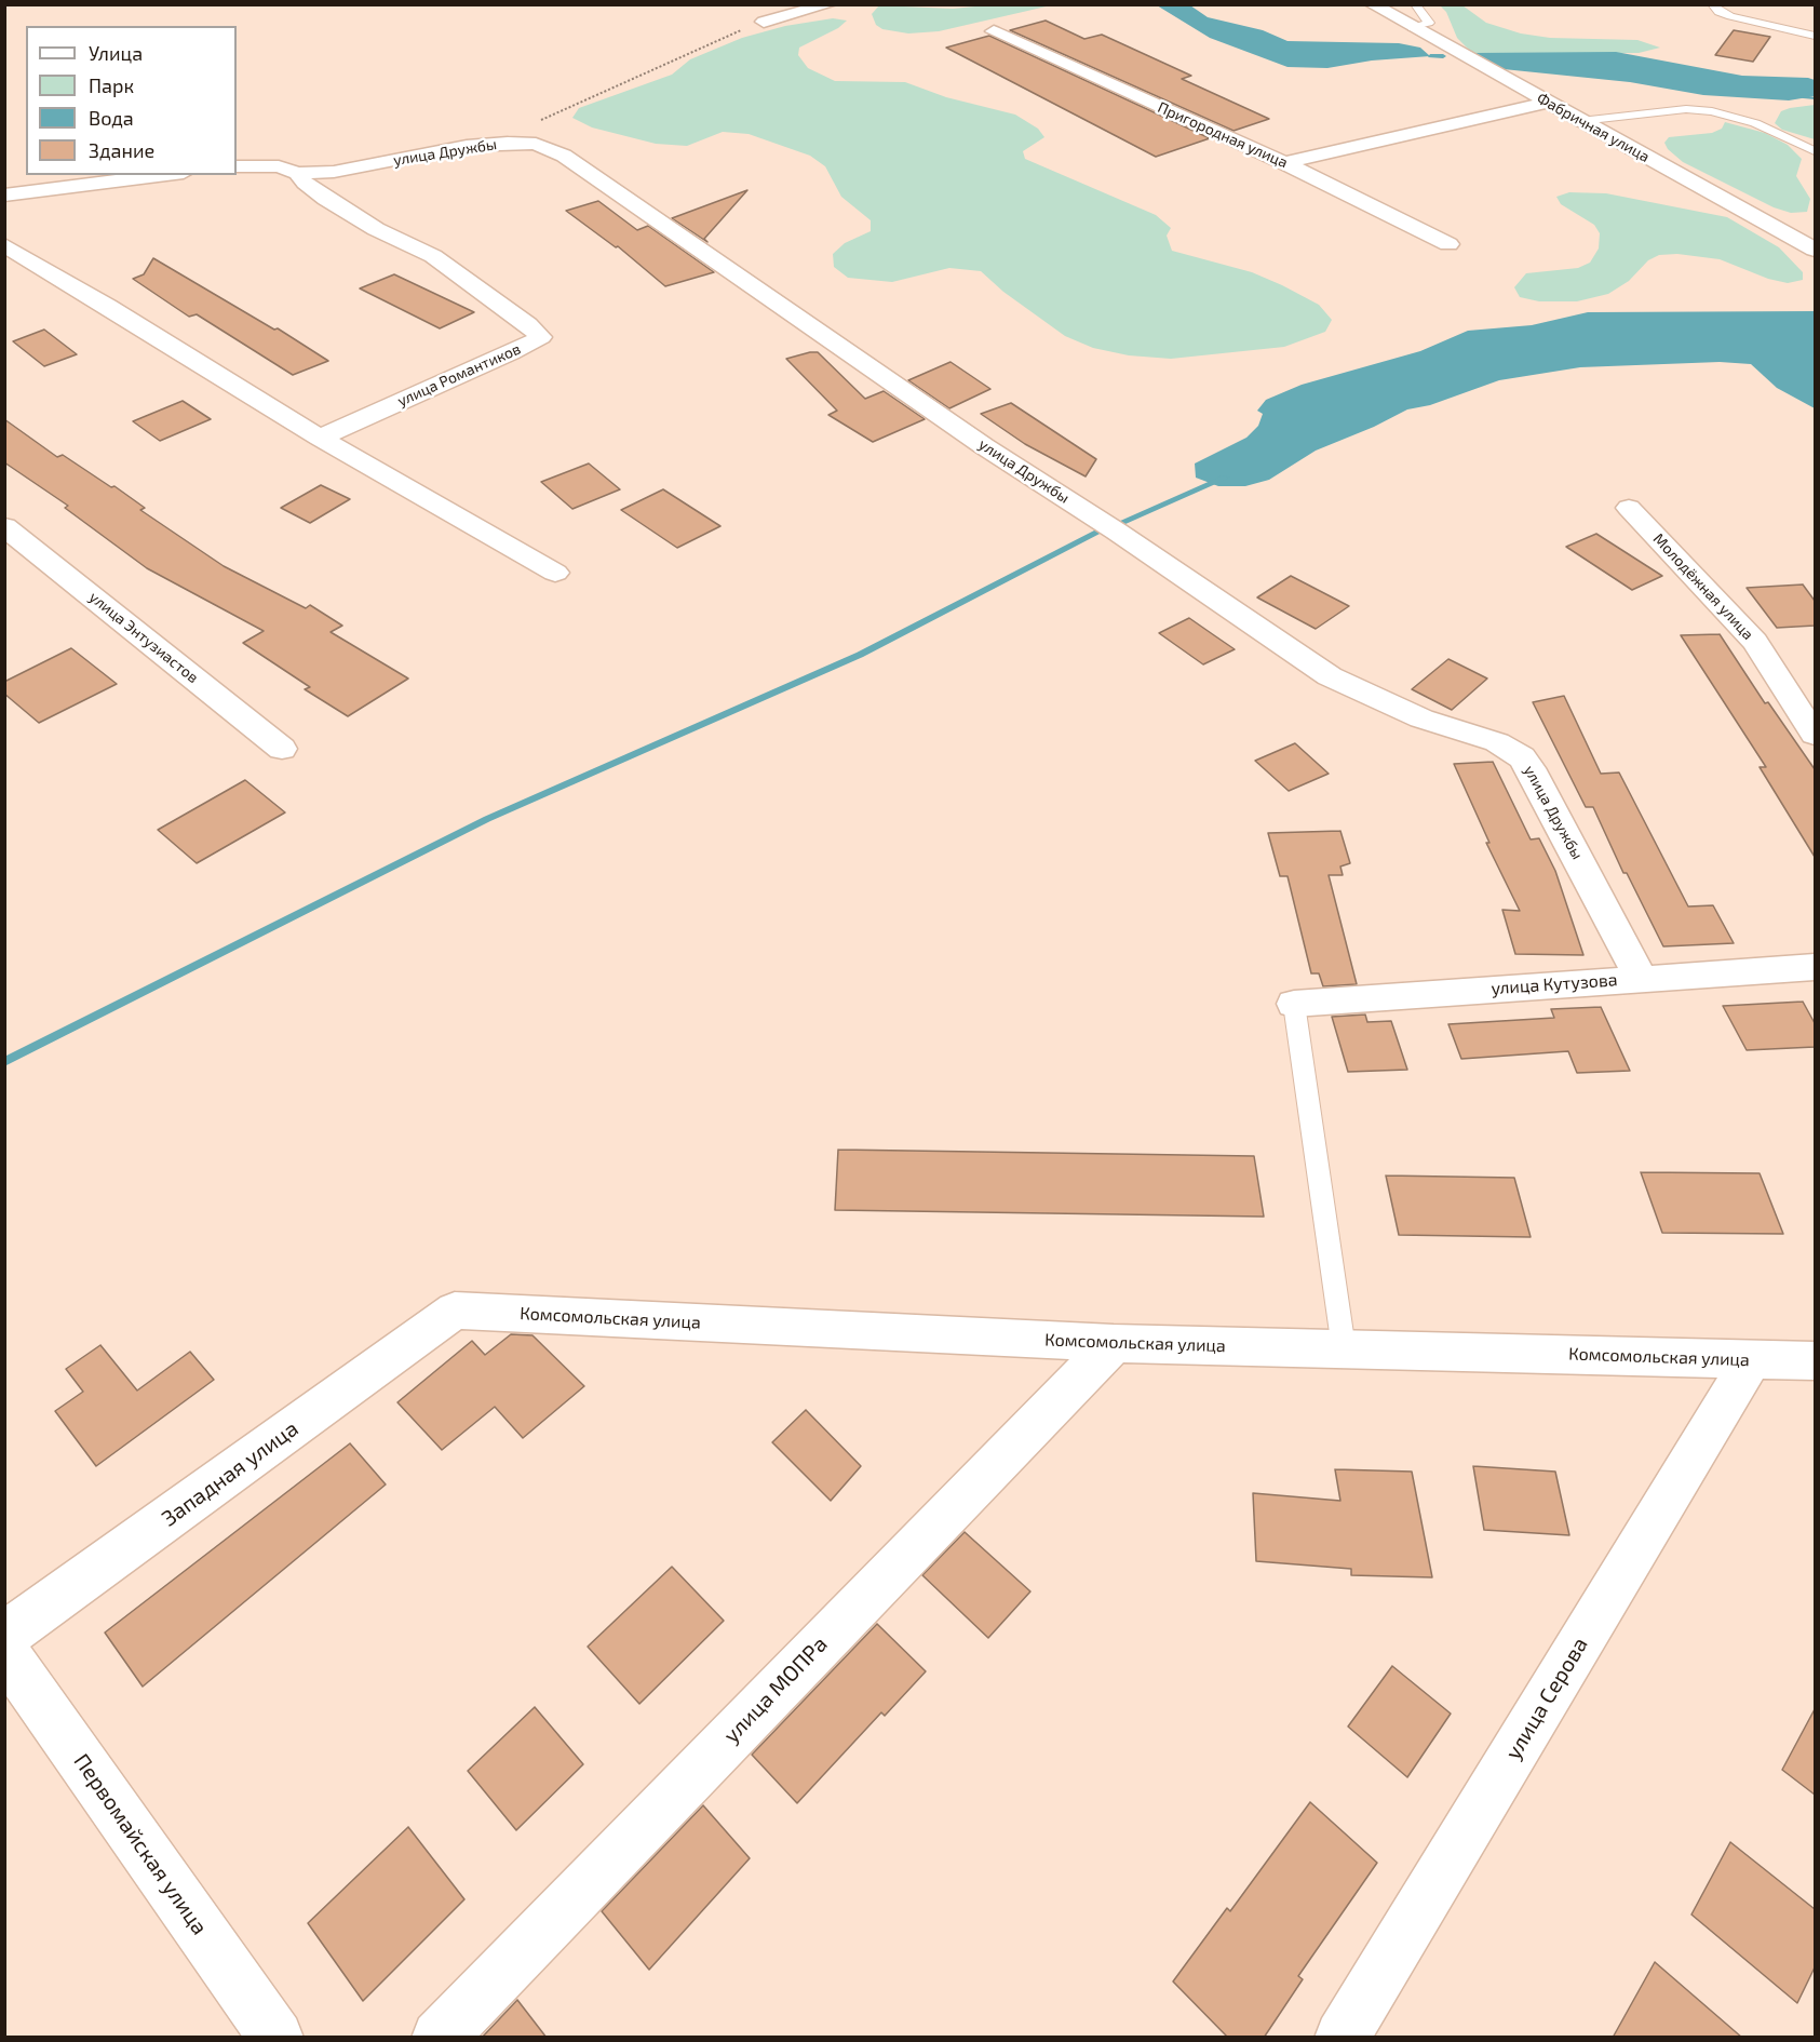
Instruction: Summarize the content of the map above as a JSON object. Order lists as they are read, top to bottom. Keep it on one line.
{"streets":{"street":["Фабричная улица","Пригородная улица","улица Дружбы","улица Романтиков","Молодёжная улица","улица Энтузиастов","улица Кутузова","Комсомольская улица","Западная улица","улица МОПРа","улица Серова","Первомайская улица"]},"crossings":[["улица Дружбы","улица Романтиков"],["улица Дружбы","улица Кутузова"],["Комсомольская улица","Западная улица"],["Комсомольская улица","улица МОПРа"],["Комсомольская улица","улица Серова"]],"legend":["Улица","Парк","Вода","Здание"]}
